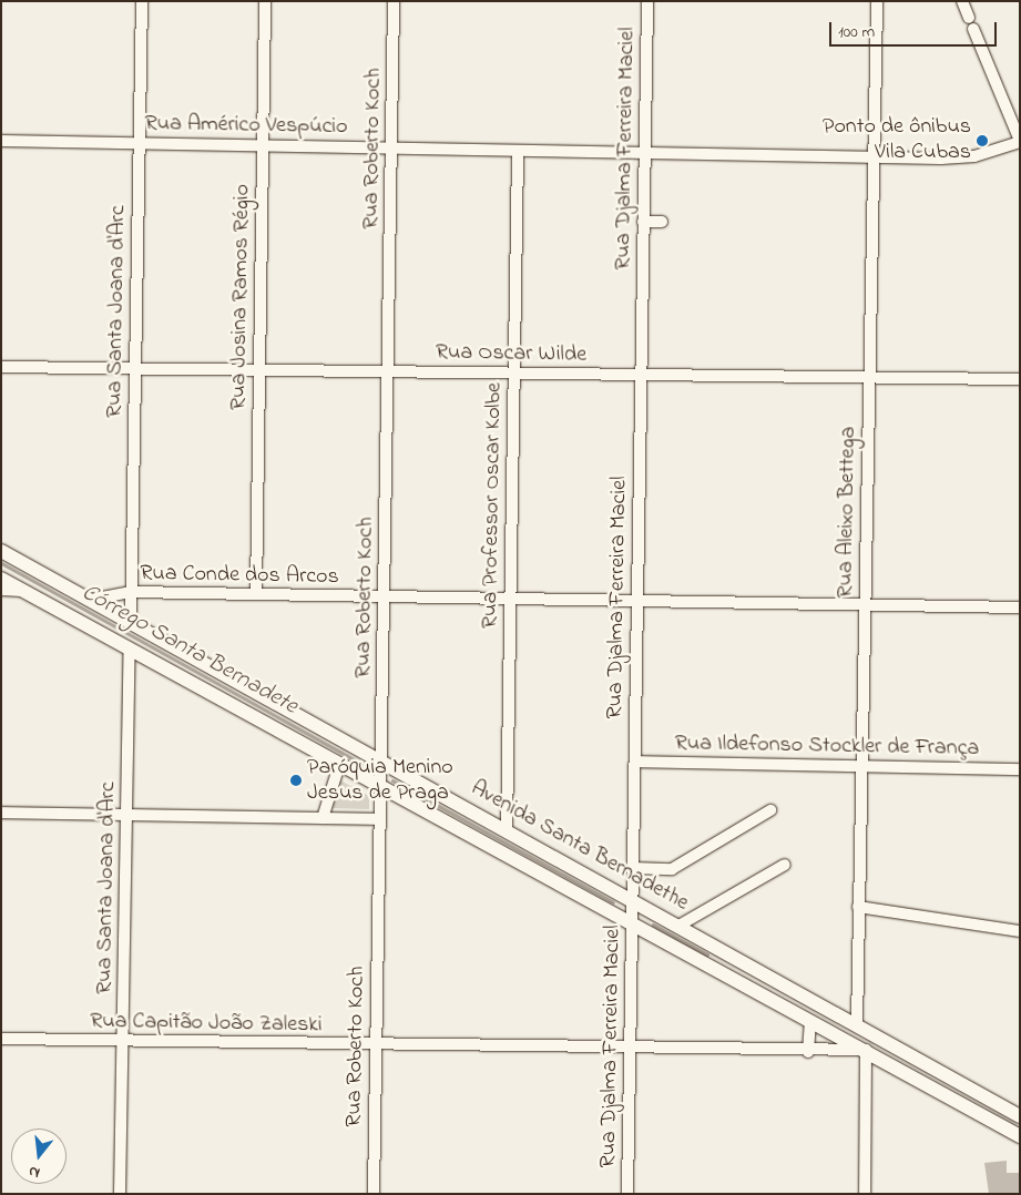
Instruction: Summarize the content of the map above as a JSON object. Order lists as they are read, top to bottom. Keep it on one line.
{"streets":{"main road":["Avenida Santa Bernadethe"],"street":["Rua Américo Vespúcio","Rua Roberto Koch","Rua Djalma Ferreira Maciel","Rua Josina Ramos Régio","Rua Santa Joana d'Arc","Rua Oscar Wilde","Rua Professor Oscar Kolbe","Rua Aleixo Bettega","Rua Conde dos Arcos","Rua Ildefonso Stockler de França","Rua Capitão João Zaleski"]},"crossings":[["Rua Américo Vespúcio","Rua Roberto Koch"],["Rua Américo Vespúcio","Rua Djalma Ferreira Maciel"],["Rua Américo Vespúcio","Rua Josina Ramos Régio"],["Rua Américo Vespúcio","Rua Santa Joana d'Arc"],["Rua Américo Vespúcio","Rua Professor Oscar Kolbe"],["Rua Américo Vespúcio","Rua Aleixo Bettega"],["Rua Roberto Koch","Rua Oscar Wilde"],["Rua Roberto Koch","Rua Conde dos Arcos"],["Rua Roberto Koch","Avenida Santa Bernadethe"],["Rua Roberto Koch","Rua Capitão João Zaleski"],["Rua Djalma Ferreira Maciel","Rua Oscar Wilde"],["Rua Djalma Ferreira Maciel","Rua Conde dos Arcos"],["Rua Djalma Ferreira Maciel","Rua Ildefonso Stockler de França"],["Rua Djalma Ferreira Maciel","Avenida Santa Bernadethe"],["Rua Djalma Ferreira Maciel","Rua Capitão João Zaleski"],["Rua Josina Ramos Régio","Rua Oscar Wilde"],["Rua Josina Ramos Régio","Rua Conde dos Arcos"],["Rua Santa Joana d'Arc","Rua Oscar Wilde"],["Rua Santa Joana d'Arc","Rua Conde dos Arcos"],["Rua Santa Joana d'Arc","Avenida Santa Bernadethe"],["Rua Santa Joana d'Arc","Rua Capitão João Zaleski"],["Rua Oscar Wilde","Rua Professor Oscar Kolbe"],["Rua Oscar Wilde","Rua Aleixo Bettega"],["Rua Professor Oscar Kolbe","Rua Conde dos Arcos"],["Rua Professor Oscar Kolbe","Avenida Santa Bernadethe"],["Rua Aleixo Bettega","Rua Conde dos Arcos"],["Rua Aleixo Bettega","Rua Ildefonso Stockler de França"],["Rua Aleixo Bettega","Avenida Santa Bernadethe"],["Rua Conde dos Arcos","Avenida Santa Bernadethe"],["Avenida Santa Bernadethe","Rua Capitão João Zaleski"]],"water":["Córrego Santa Bernadete"],"places":["Ponto de ônibus Vila Cubas","Paróquia Menino Jesus de Praga"],"scale_bar":"100 m","north":"bottom"}
